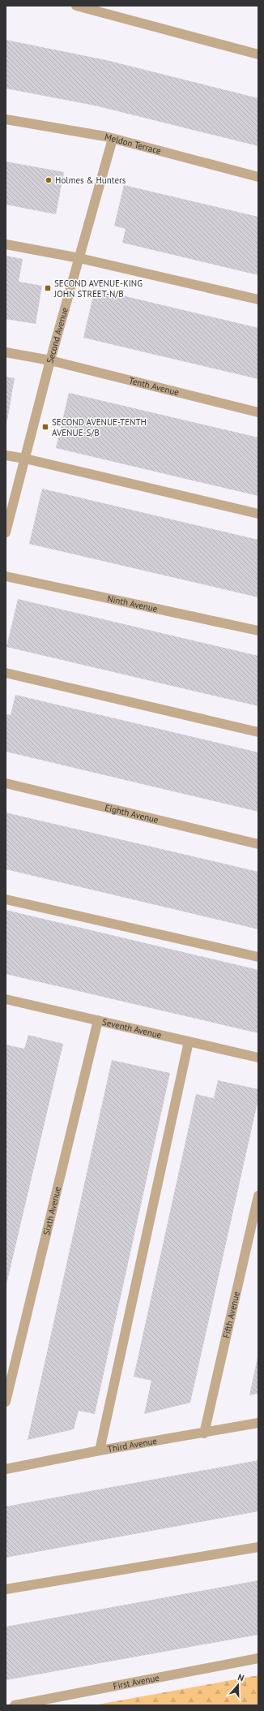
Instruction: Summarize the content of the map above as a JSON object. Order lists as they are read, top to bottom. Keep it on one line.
{"streets":{"street":["Meldon Terrace","Second Avenue","Tenth Avenue","Ninth Avenue","Eighth Avenue","Seventh Avenue","Sixth Avenue","Fifth Avenue","Third Avenue","First Avenue"]},"crossings":[["Meldon Terrace","Second Avenue"],["Second Avenue","Tenth Avenue"],["Seventh Avenue","Sixth Avenue"],["Fifth Avenue","Third Avenue"]],"places":{"other":["Holmes & Hunters"],"transit":["SECOND AVENUE-KING JOHN STREET-N/B","SECOND AVENUE-TENTH AVENUE-S/B"]},"north":"top"}
